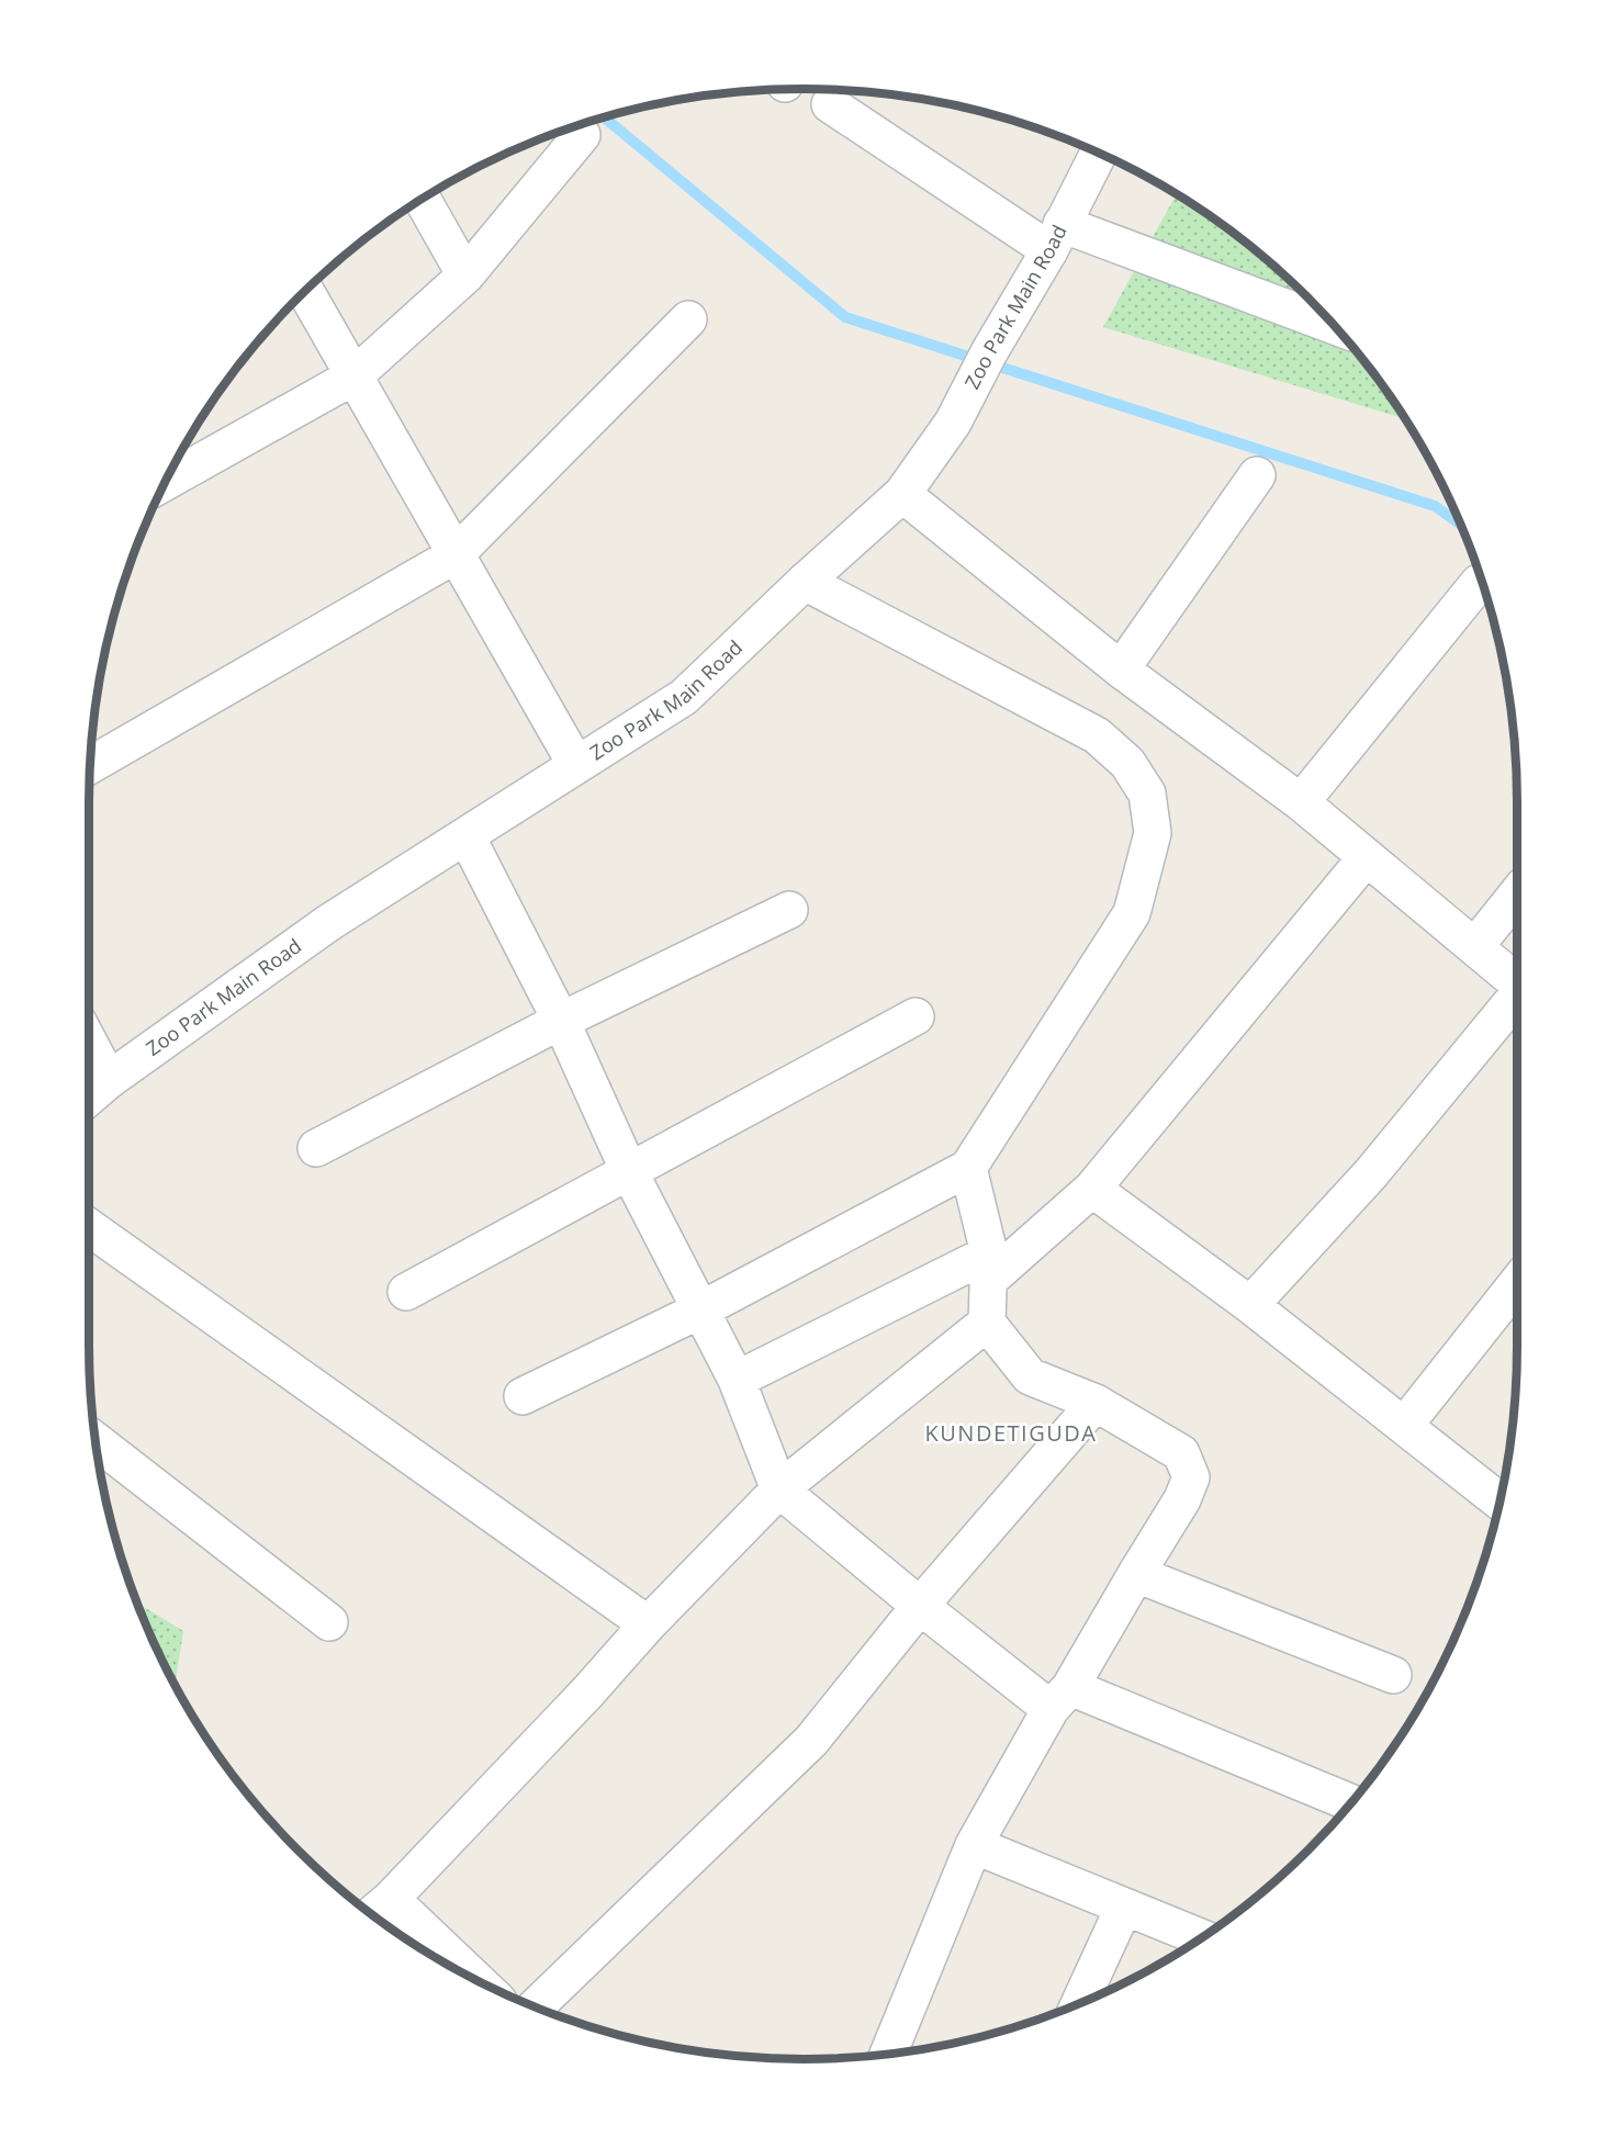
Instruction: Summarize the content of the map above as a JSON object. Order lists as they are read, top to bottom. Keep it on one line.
{"streets":{"street":["Zoo Park Main Road"]},"districts":["KUNDETIGUDA"]}
